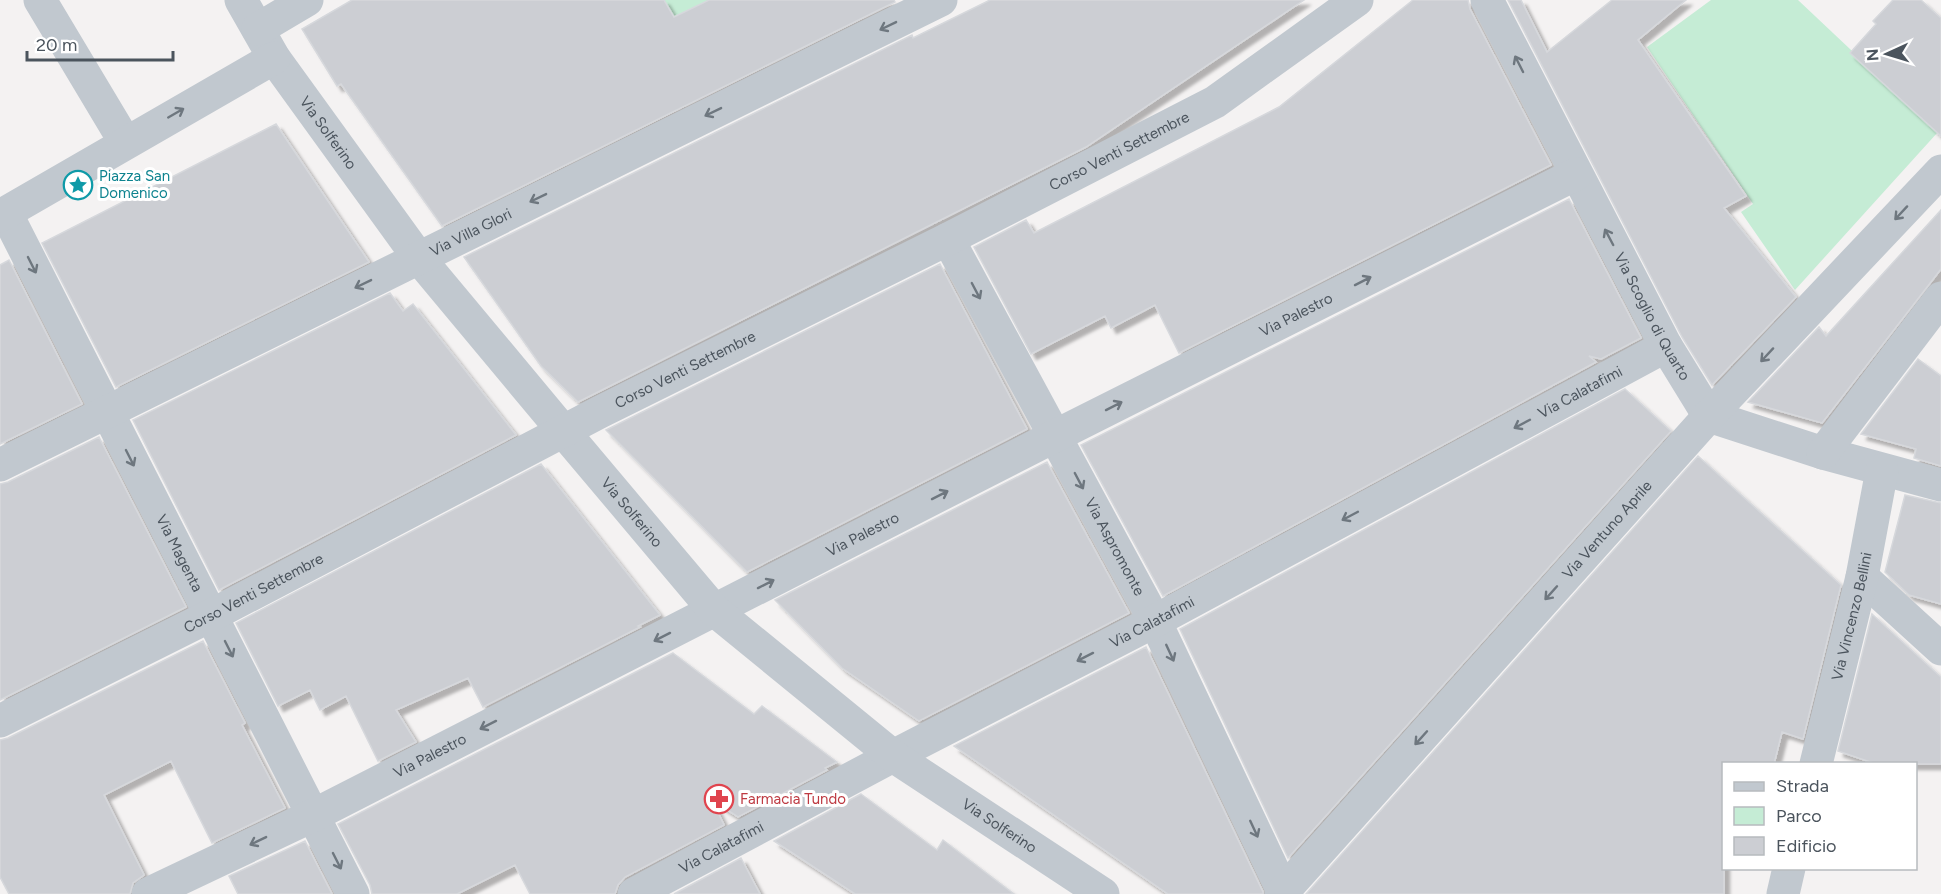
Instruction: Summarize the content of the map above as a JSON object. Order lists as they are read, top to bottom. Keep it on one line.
{"streets":{"street":["Via Solferino","Corso Venti Settembre","Via Villa Glori","Via Palestro","Via Scoglio di Quarto","Via Calatafimi","Via Ventuno Aprile","Via Aspromonte","Via Magenta","Via Vincenzo Bellini"]},"crossings":[["Via Solferino","Corso Venti Settembre"],["Via Solferino","Via Villa Glori"],["Via Solferino","Via Palestro"],["Via Solferino","Via Calatafimi"],["Corso Venti Settembre","Via Aspromonte"],["Corso Venti Settembre","Via Magenta"],["Via Villa Glori","Via Magenta"],["Via Palestro","Via Scoglio di Quarto"],["Via Palestro","Via Aspromonte"],["Via Palestro","Via Magenta"],["Via Scoglio di Quarto","Via Calatafimi"],["Via Scoglio di Quarto","Via Ventuno Aprile"],["Via Calatafimi","Via Aspromonte"],["Via Ventuno Aprile","Via Aspromonte"]],"one_way":["Via Scoglio di Quarto","Via Calatafimi","Via Ventuno Aprile","Via Aspromonte","Via Magenta"],"places":{"place":["Piazza San Domenico"],"pharmacy":["Farmacia Tundo"]},"legend":["Strada","Parco","Edificio"],"scale_bar":"20 m","north":"left"}
